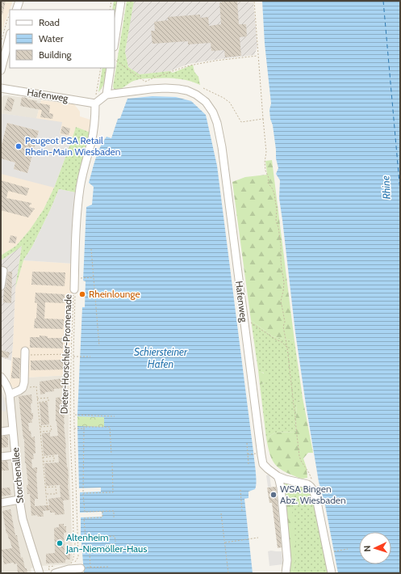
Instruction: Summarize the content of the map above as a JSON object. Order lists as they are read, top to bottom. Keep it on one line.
{"streets":{"street":["Hafenweg","Storchenallee"],"path":["Dieter-Horschler-Promenade"]},"water":["Rhine","Schiersteiner Hafen"],"places":["Peugeot PSA Retail Rhein-Main Wiesbaden","Rheinlounge","WSA Bingen Abz. Wiesbaden","Altenheim Jan-Niemöller-Haus"],"legend":["Road","Water","Building"],"north":"left"}
